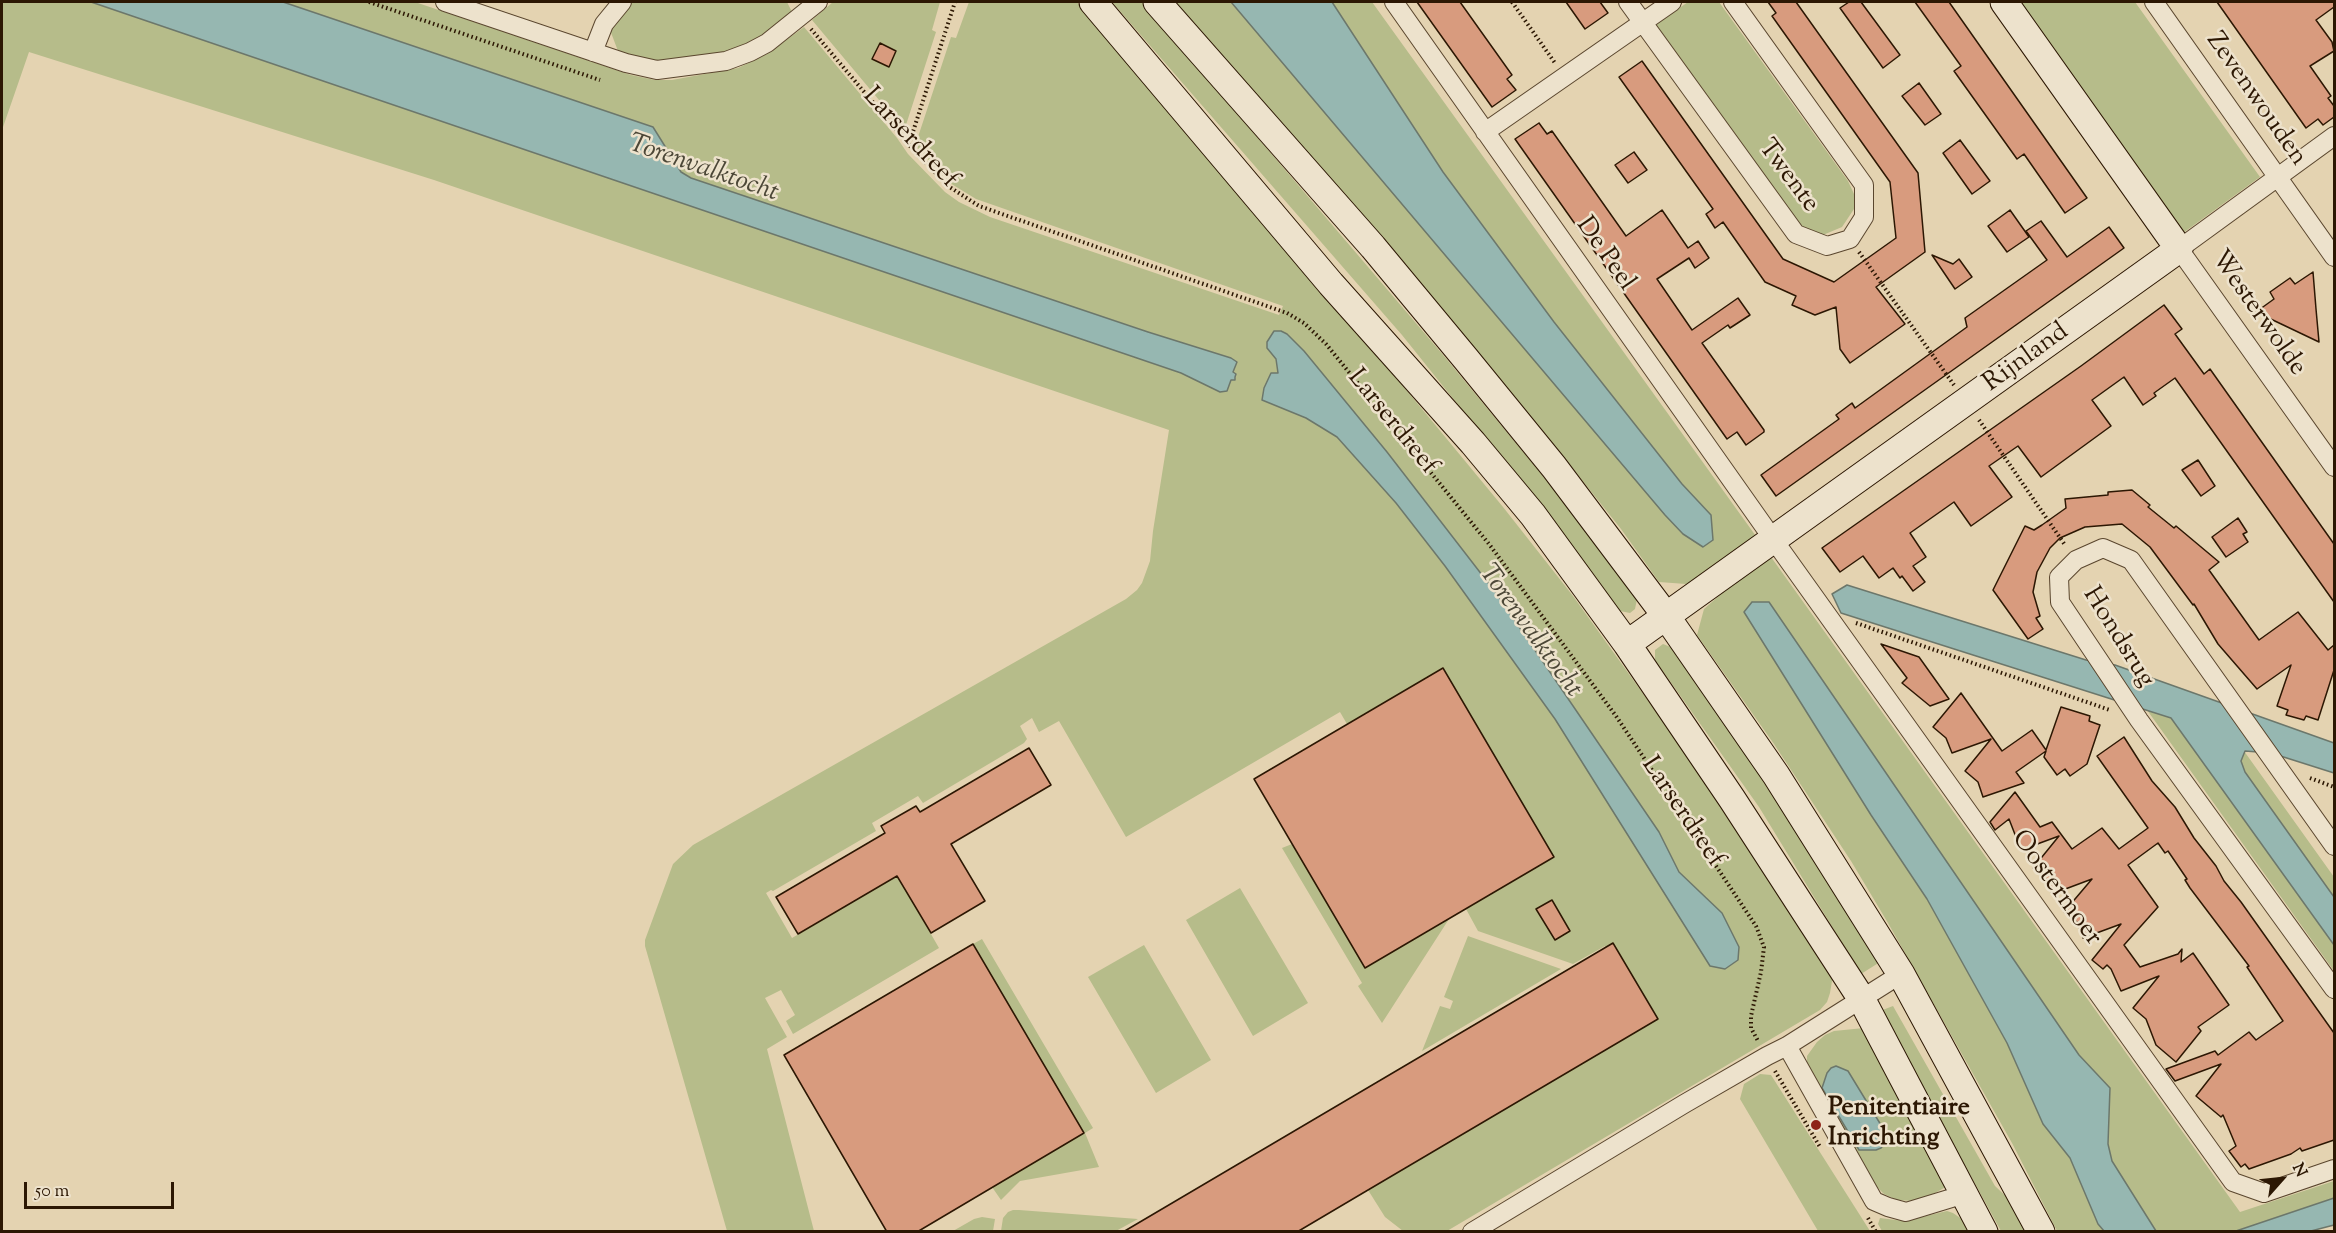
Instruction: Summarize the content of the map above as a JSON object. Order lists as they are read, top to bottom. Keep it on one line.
{"streets":{"main road":["Larserdreef","Rijnland"],"street":["Zevenwouden","Twente","De Peel","Westerwolde","Hondsrug","Oostermoer"]},"crossings":[["Larserdreef","Rijnland"],["De Peel","Rijnland"],["De Peel","Oostermoer"],["Westerwolde","Rijnland"],["Rijnland","Oostermoer"]],"water":["Torenvalktocht"],"places":["Penitentiaire Inrichting"],"scale_bar":"50 m","north":"top right"}
